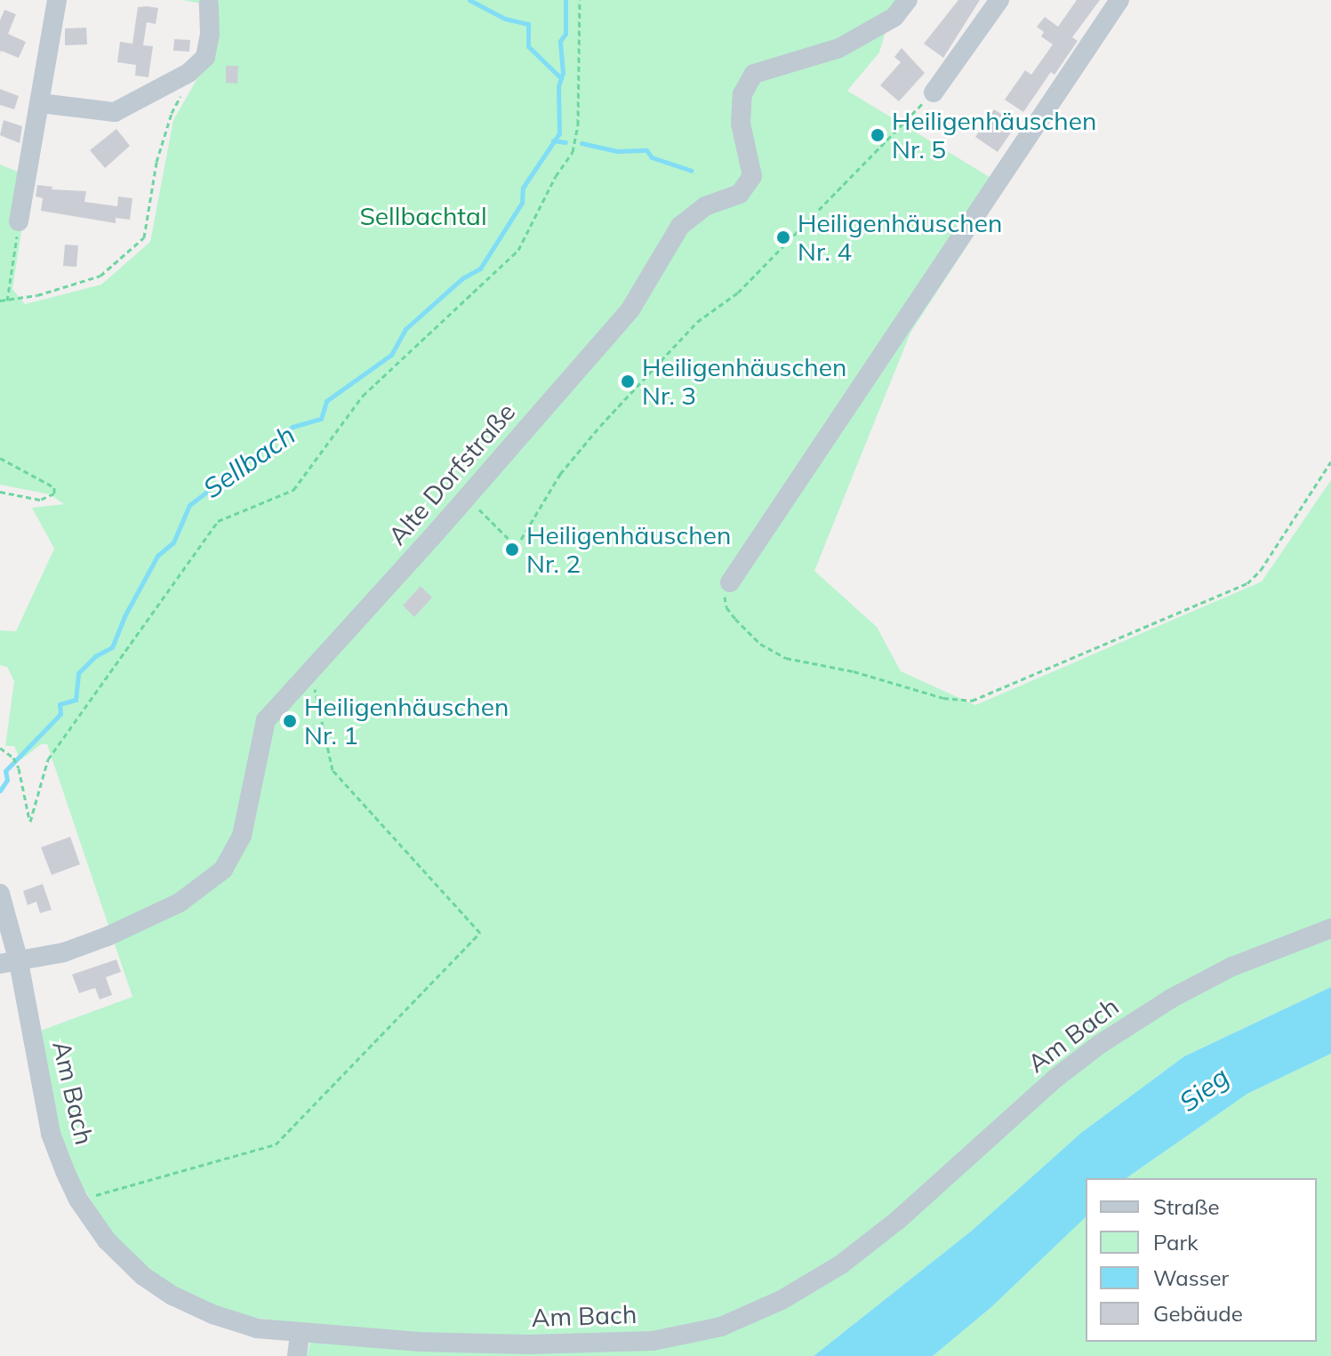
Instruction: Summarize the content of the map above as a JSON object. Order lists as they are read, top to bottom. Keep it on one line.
{"streets":{"street":["Alte Dorfstraße","Am Bach"]},"crossings":[["Alte Dorfstraße","Am Bach"]],"water":["Sellbach","Sieg"],"parks":["Sellbachtal"],"places":["Heiligenhäuschen Nr. 5","Heiligenhäuschen Nr. 4","Heiligenhäuschen Nr. 3","Heiligenhäuschen Nr. 2","Heiligenhäuschen Nr. 1"],"legend":["Straße","Park","Wasser","Gebäude"]}
